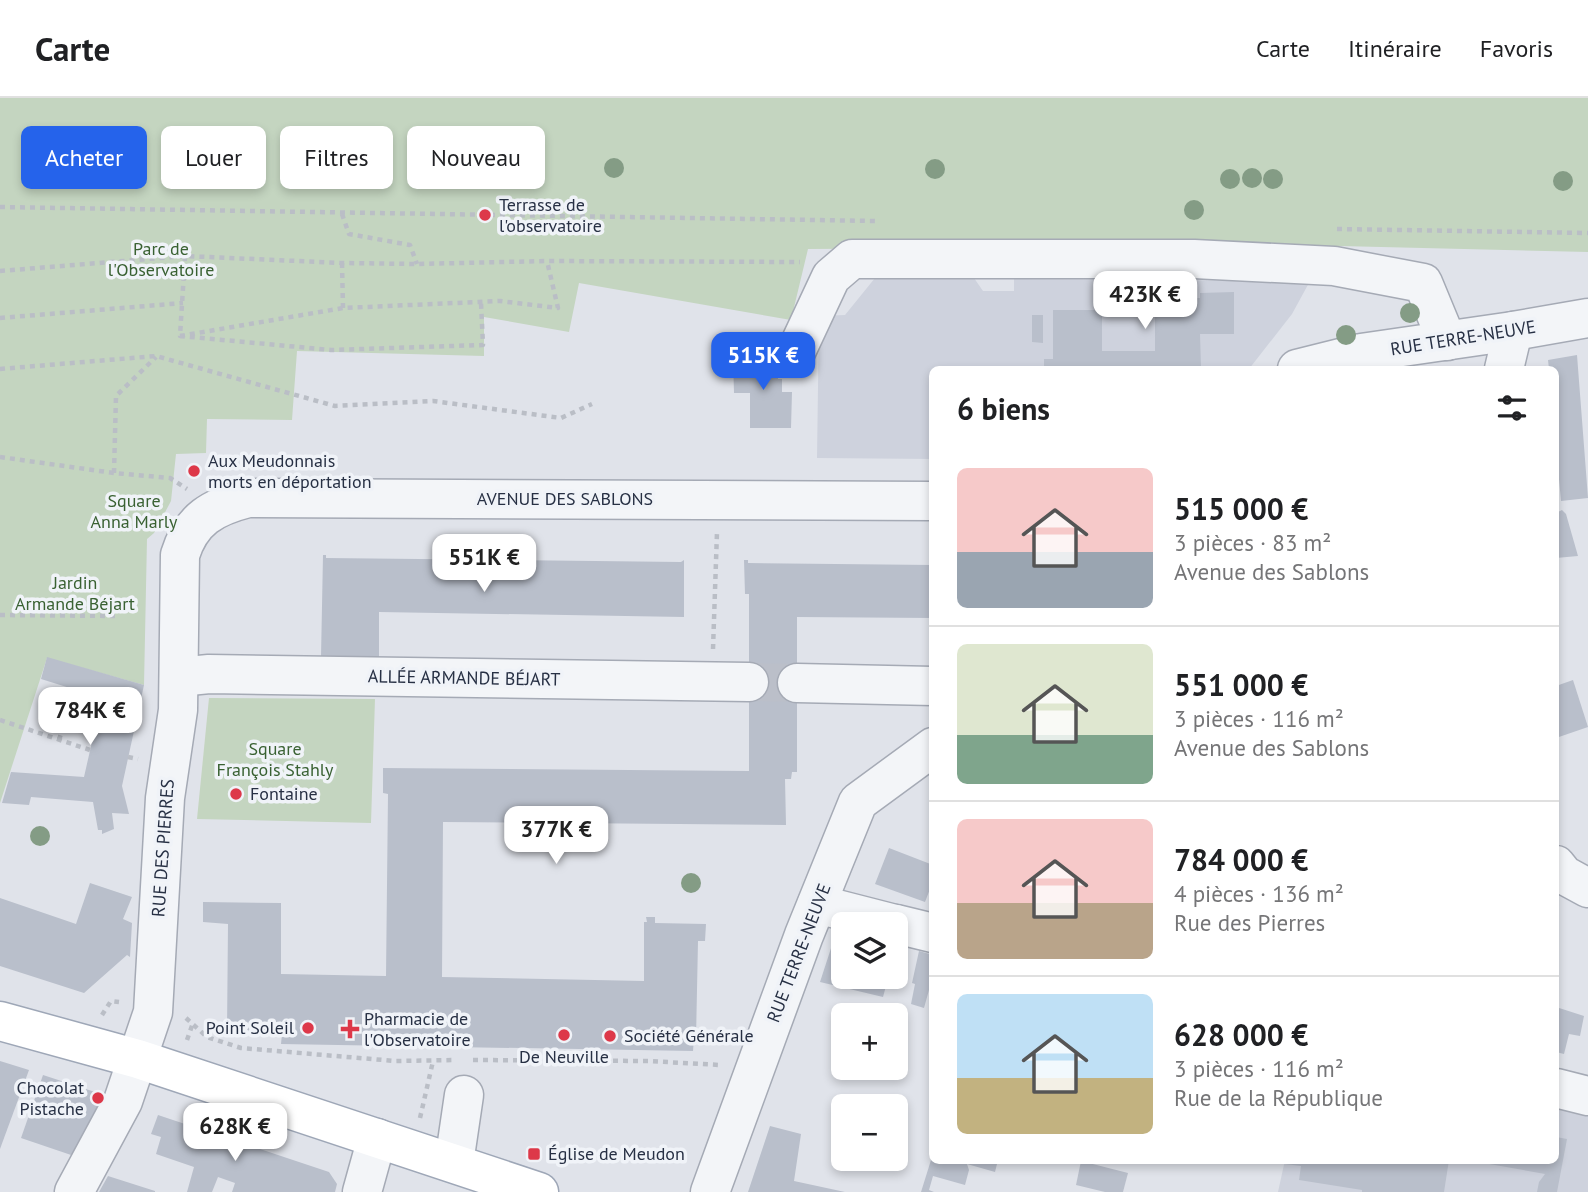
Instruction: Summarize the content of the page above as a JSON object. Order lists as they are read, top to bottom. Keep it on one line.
{"streets":{"street":["RUE TERRE-NEUVE","AVENUE DES SABLONS","ALLÉE ARMANDE BÉJART","RUE DES PIERRES"]},"crossings":[["AVENUE DES SABLONS","RUE DES PIERRES"],["ALLÉE ARMANDE BÉJART","RUE DES PIERRES"]],"parks":["Parc de l'Observatoire","Square Anna Marly","Jardin Armande Béjart","Square François Stahly"],"places":{"other":["Terrasse de l'observatoire","Aux Meudonnais morts en déportation","Fontaine","Point Soleil","De Neuville","Société Générale","Chocolat Pistache"],"health":["Pharmacie de l'Observatoire"],"transit":["Église de Meudon"]},"page":{"header":"Carte","nav":["Carte","Itinéraire","Favoris"],"chip":["Acheter","Louer","Filtres","Nouveau"],"price":["423K €","515K €","551K €","784K €","377K €","628K €"],"heading":"6 biens","list":[{"name":"515 000 €","note":"3 pièces · 83 m² · Avenue des Sablons"},{"name":"551 000 €","note":"3 pièces · 116 m² · Avenue des Sablons"},{"name":"784 000 €","note":"4 pièces · 136 m² · Rue des Pierres"},{"name":"628 000 €","note":"3 pièces · 116 m² · Rue de la République"}],"map_buttons":["+","−"]}}
